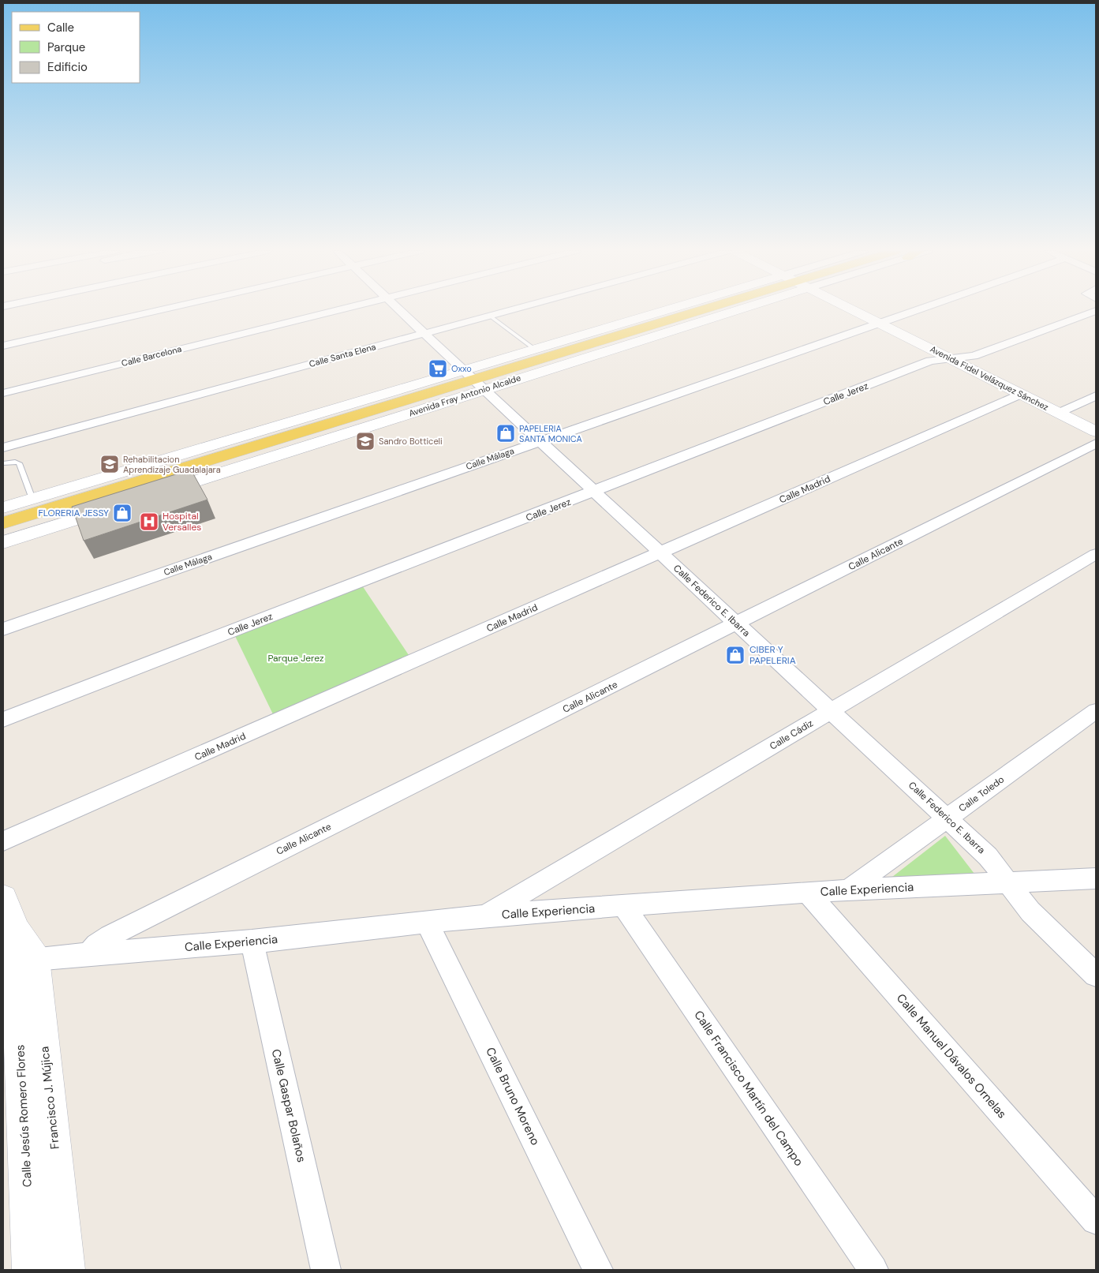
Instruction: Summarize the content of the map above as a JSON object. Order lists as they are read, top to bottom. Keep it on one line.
{"streets":{"main road":["Avenida Fray Antonio Alcalde"],"street":["Calle Santa Elena","Calle Barcelona","Avenida Fidel Velázquez Sánchez","Calle Jerez","Calle Málaga","Calle Madrid","Calle Alicante","Calle Federico E. Ibarra","Calle Cádiz","Calle Toledo","Calle Experiencia","Calle Manuel Dávalos Ornelas","Calle Francisco Martín del Campo","Calle Bruno Moreno","Francisco J. Mújica","Calle Gaspar Bolaños","Calle Jesús Romero Flores"]},"crossings":[["Calle Santa Elena","Calle Federico E. Ibarra"],["Avenida Fidel Velázquez Sánchez","Calle Jerez"],["Avenida Fidel Velázquez Sánchez","Calle Málaga"],["Avenida Fidel Velázquez Sánchez","Calle Madrid"],["Calle Jerez","Calle Federico E. Ibarra"],["Avenida Fray Antonio Alcalde","Calle Federico E. Ibarra"],["Calle Málaga","Calle Federico E. Ibarra"],["Calle Madrid","Calle Federico E. Ibarra"],["Calle Alicante","Calle Federico E. Ibarra"],["Calle Alicante","Calle Experiencia"],["Calle Federico E. Ibarra","Calle Cádiz"],["Calle Federico E. Ibarra","Calle Toledo"],["Calle Federico E. Ibarra","Calle Experiencia"],["Calle Cádiz","Calle Experiencia"],["Calle Toledo","Calle Experiencia"],["Calle Experiencia","Calle Manuel Dávalos Ornelas"],["Calle Experiencia","Calle Francisco Martín del Campo"],["Calle Experiencia","Calle Bruno Moreno"],["Calle Experiencia","Francisco J. Mújica"],["Calle Experiencia","Calle Gaspar Bolaños"],["Calle Experiencia","Calle Jesús Romero Flores"],["Francisco J. Mújica","Calle Jesús Romero Flores"]],"parks":["Parque Jerez"],"places":{"supermarket":["Oxxo"],"shop":["PAPELERIA SANTA MONICA","FLORERIA JESSY","CIBER Y PAPELERIA"],"school or university":["Sandro Botticeli","Rehabilitacion Aprendizaje Guadalajara"],"hospital":["Hospital Versalles"]},"legend":["Calle","Parque","Edificio"]}
